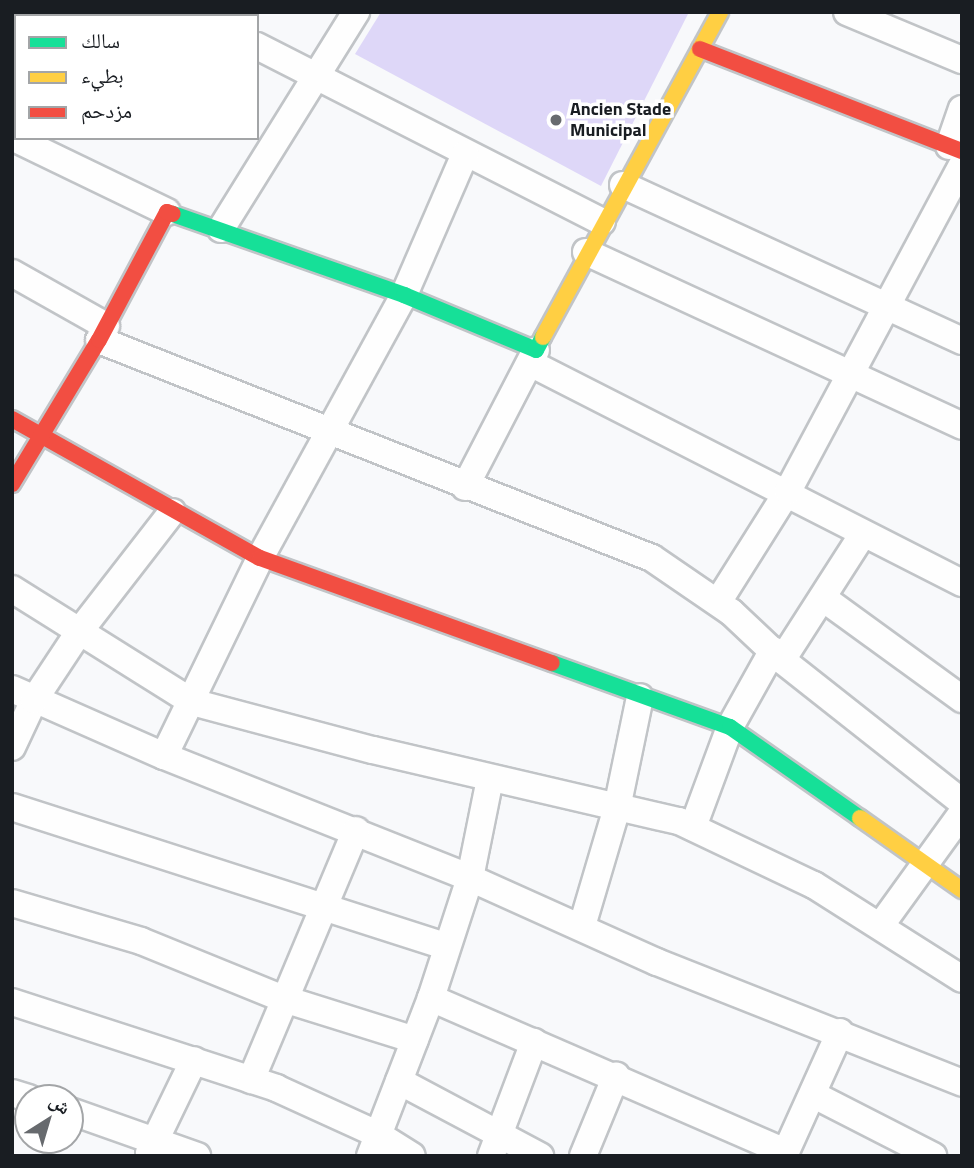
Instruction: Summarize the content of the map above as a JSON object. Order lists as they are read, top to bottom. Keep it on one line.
{"places":["Ancien Stade Municipal"],"legend":["سالك","بطيء","مزدحم"],"north":"top right"}
